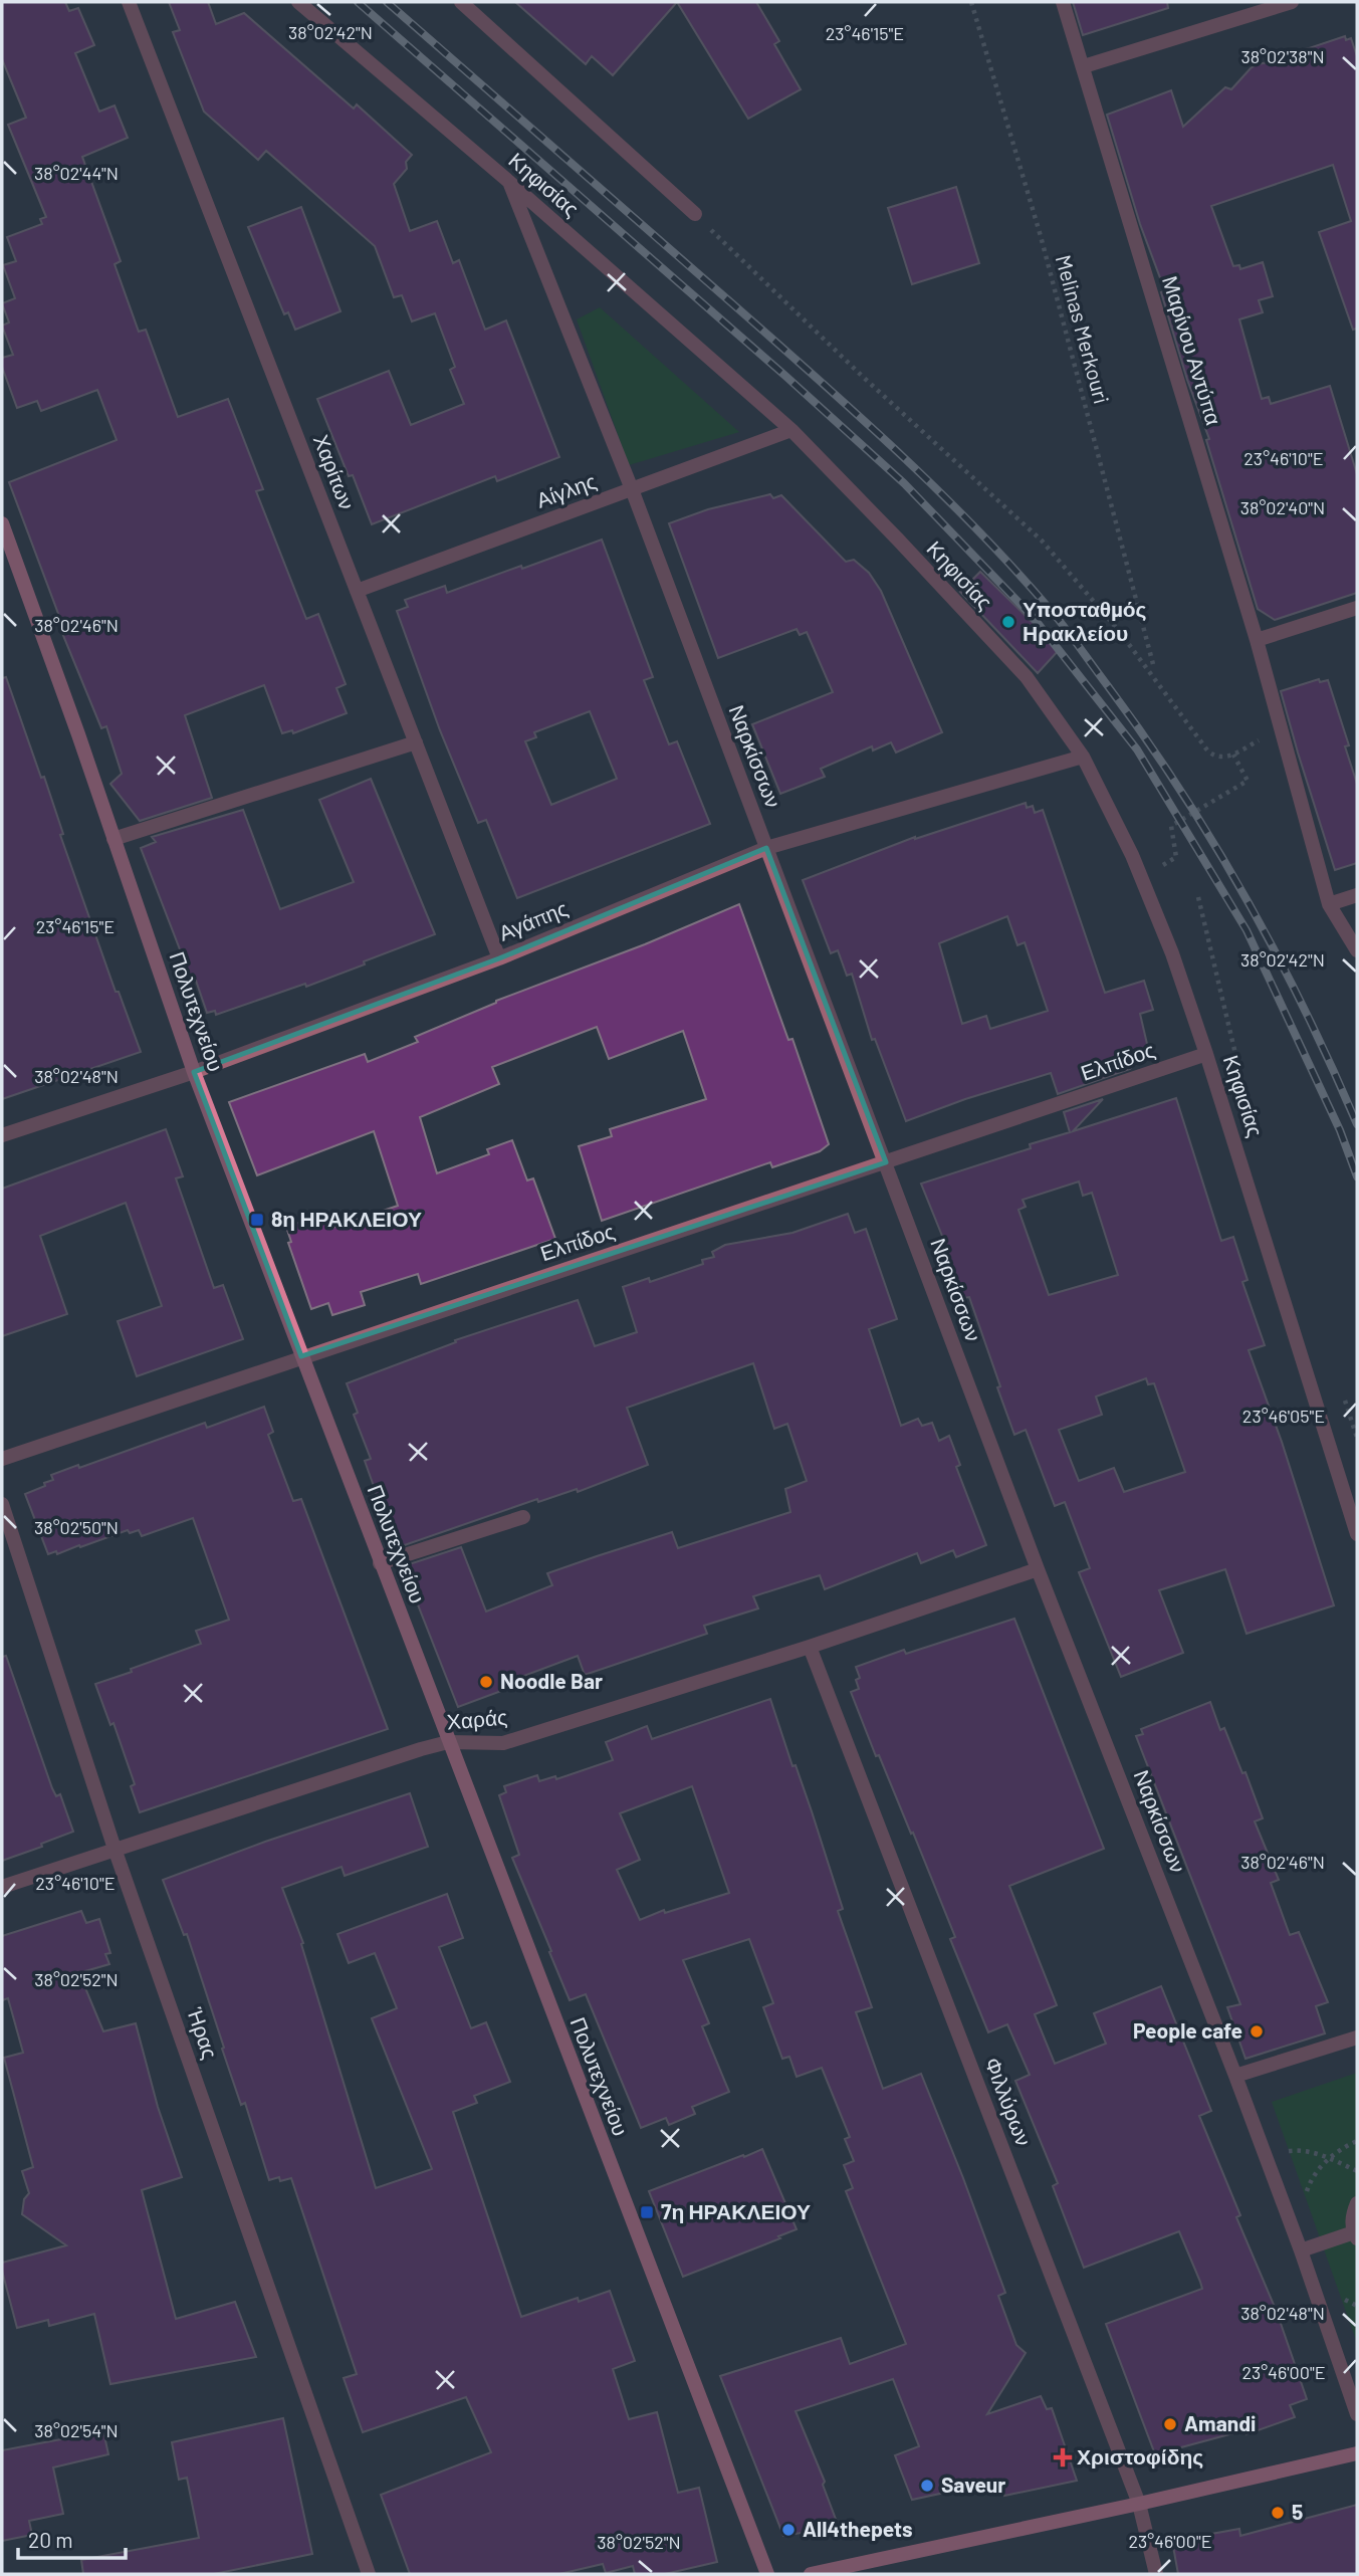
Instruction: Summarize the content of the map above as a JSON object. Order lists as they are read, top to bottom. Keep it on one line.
{"streets":{"street":["Κηφισίας","Μαρίνου Αντύπα","Χαρίτων","Αίγλης","Ναρκίσσων","Αγάπης","Πολυτεχνείου","Ελπίδος","Χαράς","Ήρας","Φιλλύρων"],"path":["Melinas Merkouri"]},"crossings":[["Κηφισίας","Αίγλης"],["Κηφισίας","Ναρκίσσων"],["Κηφισίας","Αγάπης"],["Κηφισίας","Ελπίδος"],["Χαρίτων","Αίγλης"],["Χαρίτων","Αγάπης"],["Αίγλης","Ναρκίσσων"],["Ναρκίσσων","Αγάπης"],["Ναρκίσσων","Ελπίδος"],["Ναρκίσσων","Χαράς"],["Αγάπης","Πολυτεχνείου"],["Πολυτεχνείου","Ελπίδος"],["Πολυτεχνείου","Χαράς"],["Χαράς","Ήρας"],["Χαράς","Φιλλύρων"]],"places":{"other":["Υποσταθμός Ηρακλείου","Noodle Bar","People cafe","Amandi","Saveur","5","All4thepets"],"transit":["8η ΗΡΑΚΛΕΙΟΥ","7η ΗΡΑΚΛΕΙΟΥ"],"health":["Χριστοφίδης"]},"scale_bar":"20 m","coordinates":["38°02'42\"N","23°46'15\"E","38°02'38\"N","38°02'44\"N","23°46'10\"E","38°02'40\"N","38°02'46\"N","38°02'48\"N","23°46'05\"E","38°02'50\"N","38°02'52\"N","23°46'00\"E","38°02'54\"N"]}
